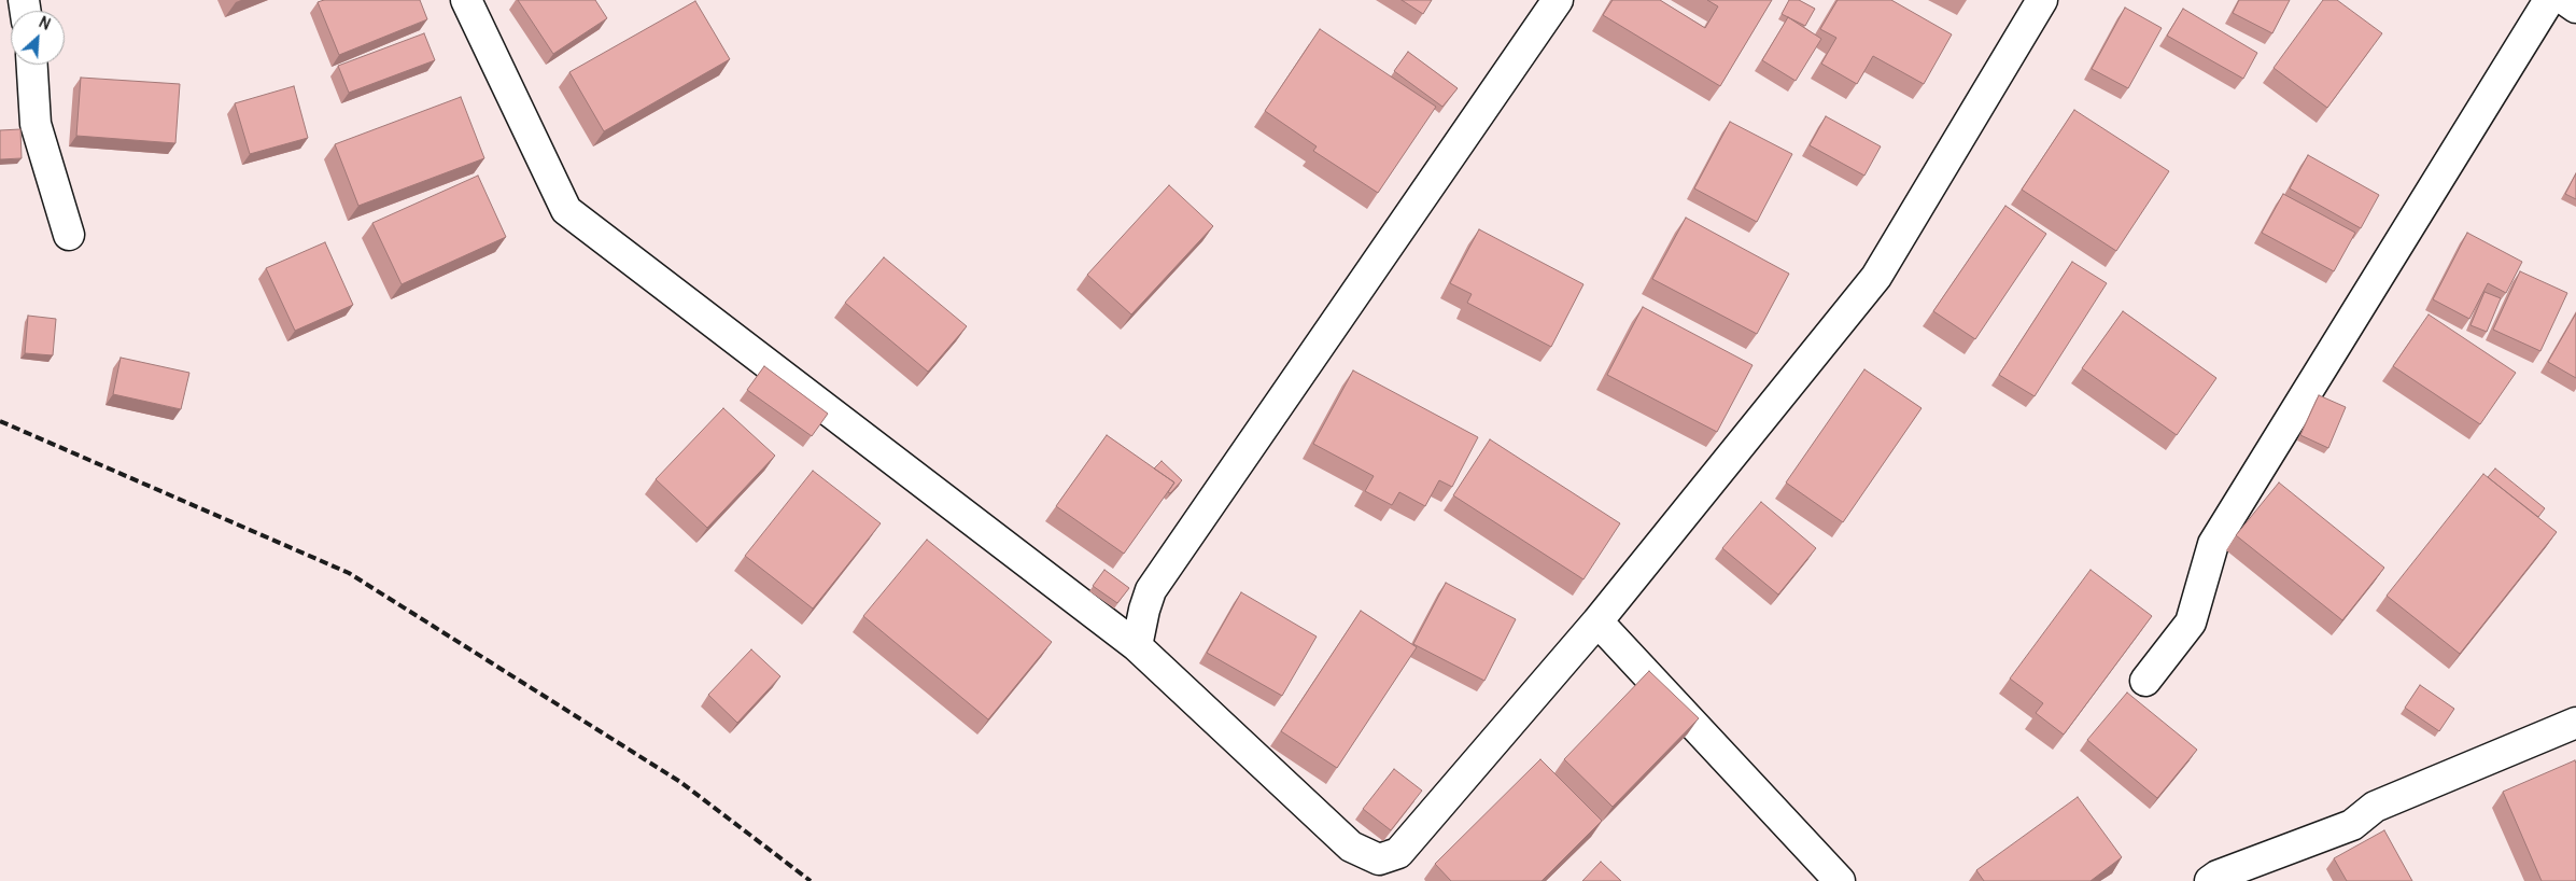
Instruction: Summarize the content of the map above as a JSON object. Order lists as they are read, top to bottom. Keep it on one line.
{"north":"top right"}
